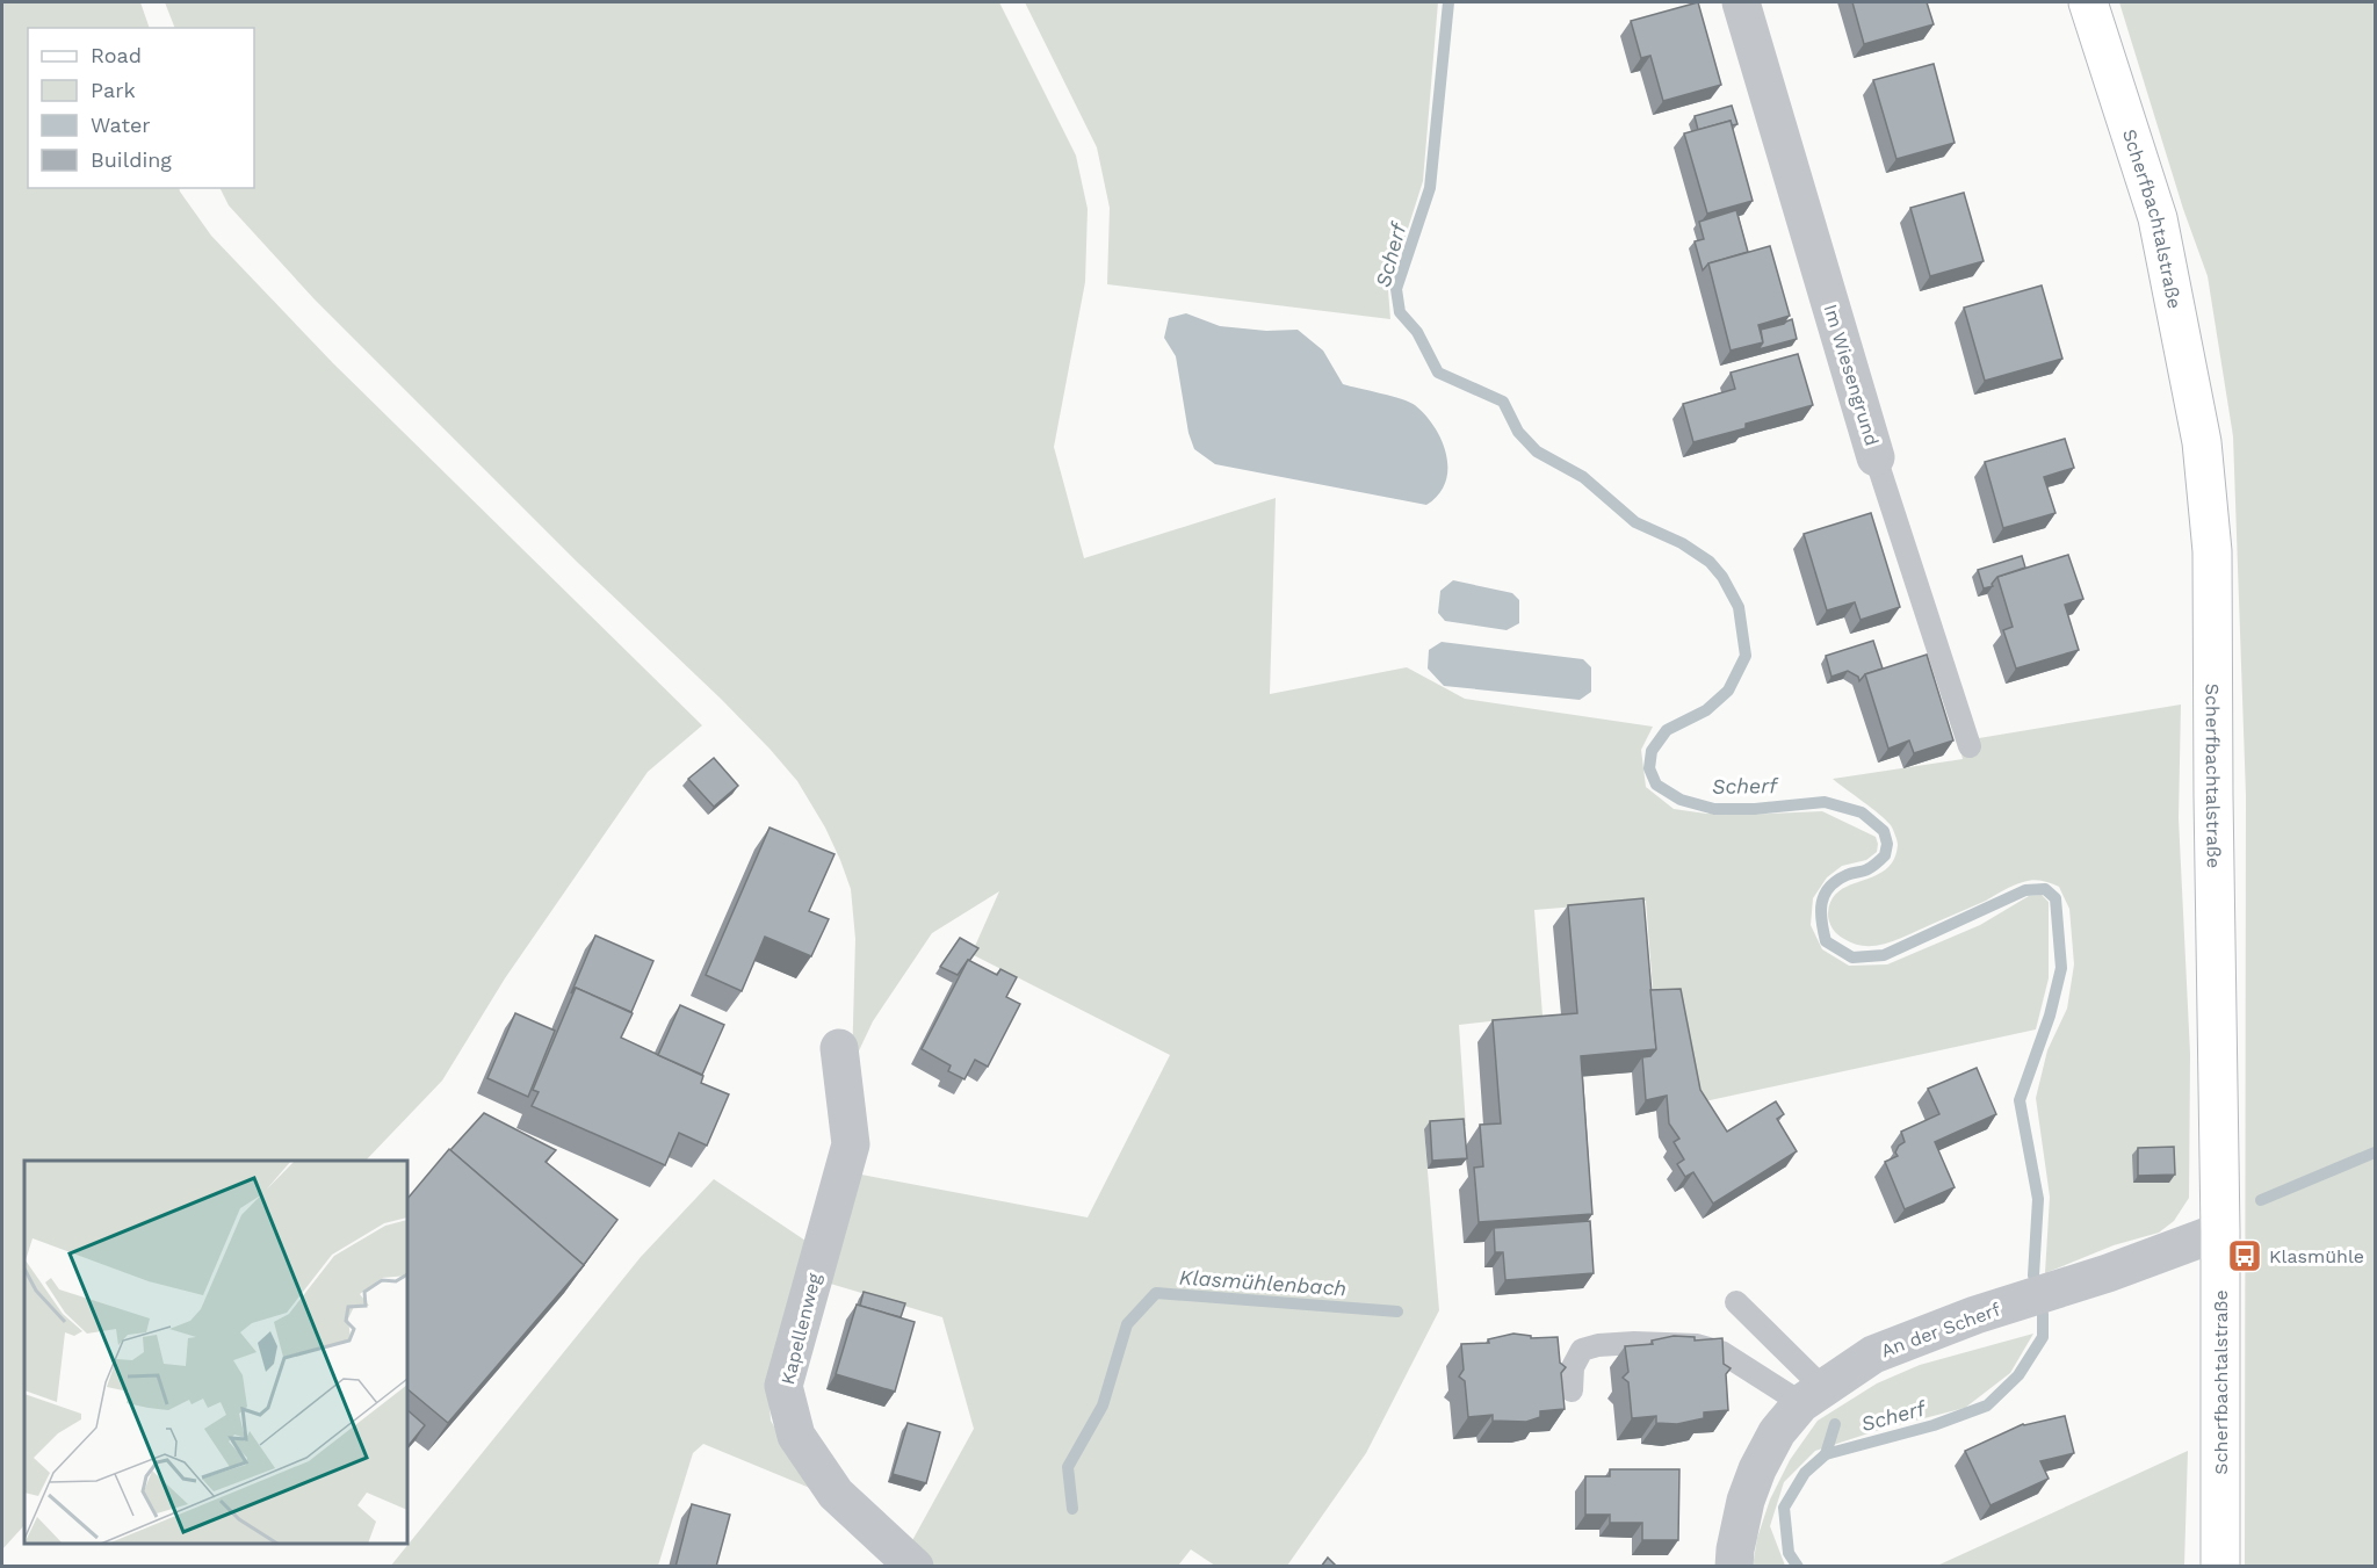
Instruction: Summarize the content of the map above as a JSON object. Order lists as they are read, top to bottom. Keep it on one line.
{"streets":{"main road":["Scherfbachtalstraße"],"street":["Im Wiesengrund","Kapellenweg","An der Scherf"]},"crossings":[["Scherfbachtalstraße","An der Scherf"]],"water":["Scherf","Klasmühlenbach"],"places":{"bus stop":["Klasmühle"]},"legend":["Road","Park","Water","Building"]}
